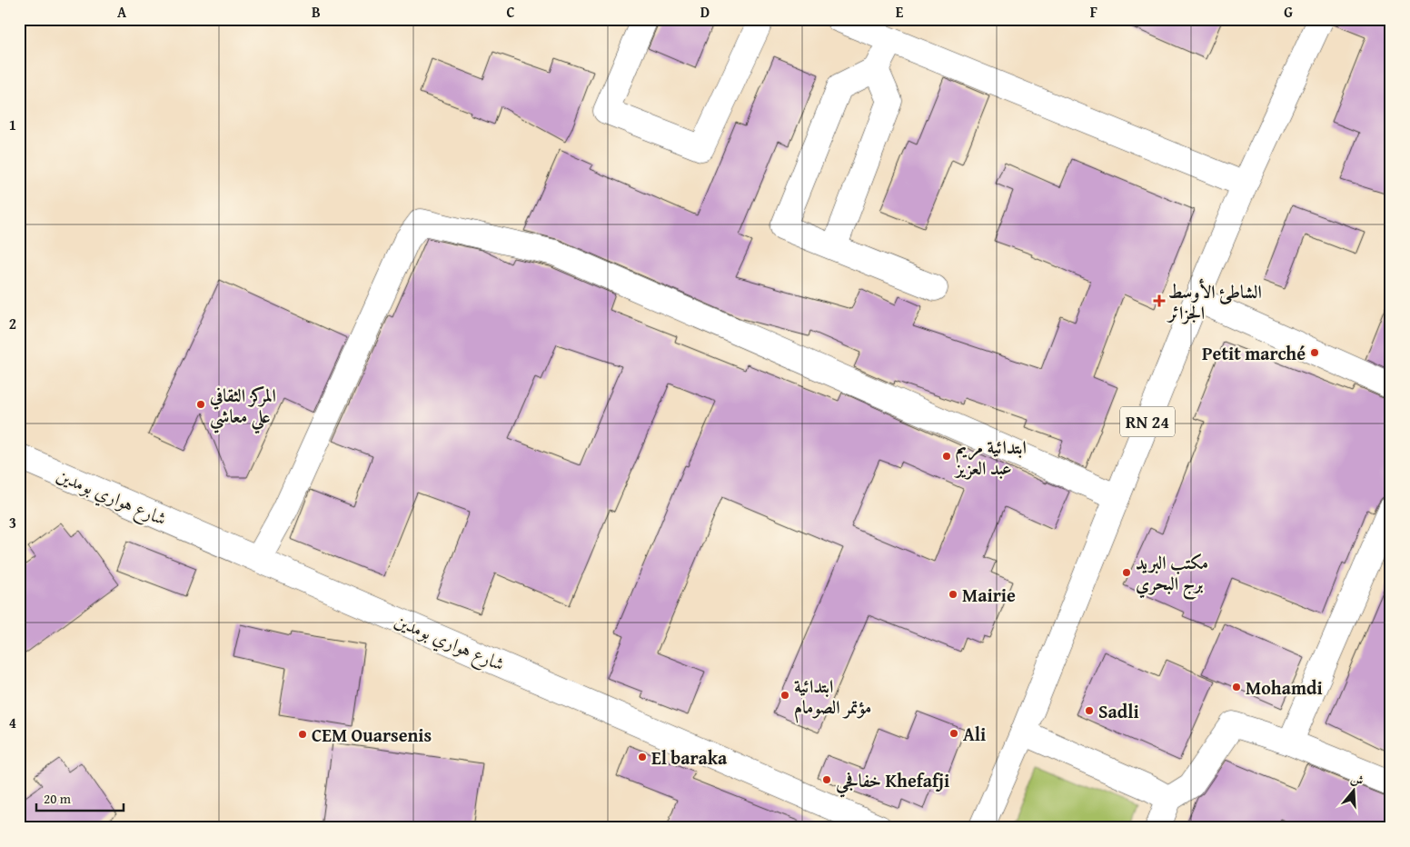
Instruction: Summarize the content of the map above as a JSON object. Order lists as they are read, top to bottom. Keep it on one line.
{"streets":{"street":["RN 24","شارع هواري بومدين"]},"places":{"health":["الشاطئ الأوسط الجزائر"],"other":["Petit marché","المركز الثقافي علي معاشي","ابتدائية مريم عبد العزيز","مكتب البريد برج البحري","Mairie","Mohamdi","ابتدائية مؤتمر الصومام","Sadli","Ali","CEM Ouarsenis","El baraka","خفافجي Khefafji"]},"scale_bar":"20 m","north":"top","grid":{"columns":["A","B","C","D","E","F","G"],"rows":["1","2","3","4"]}}
